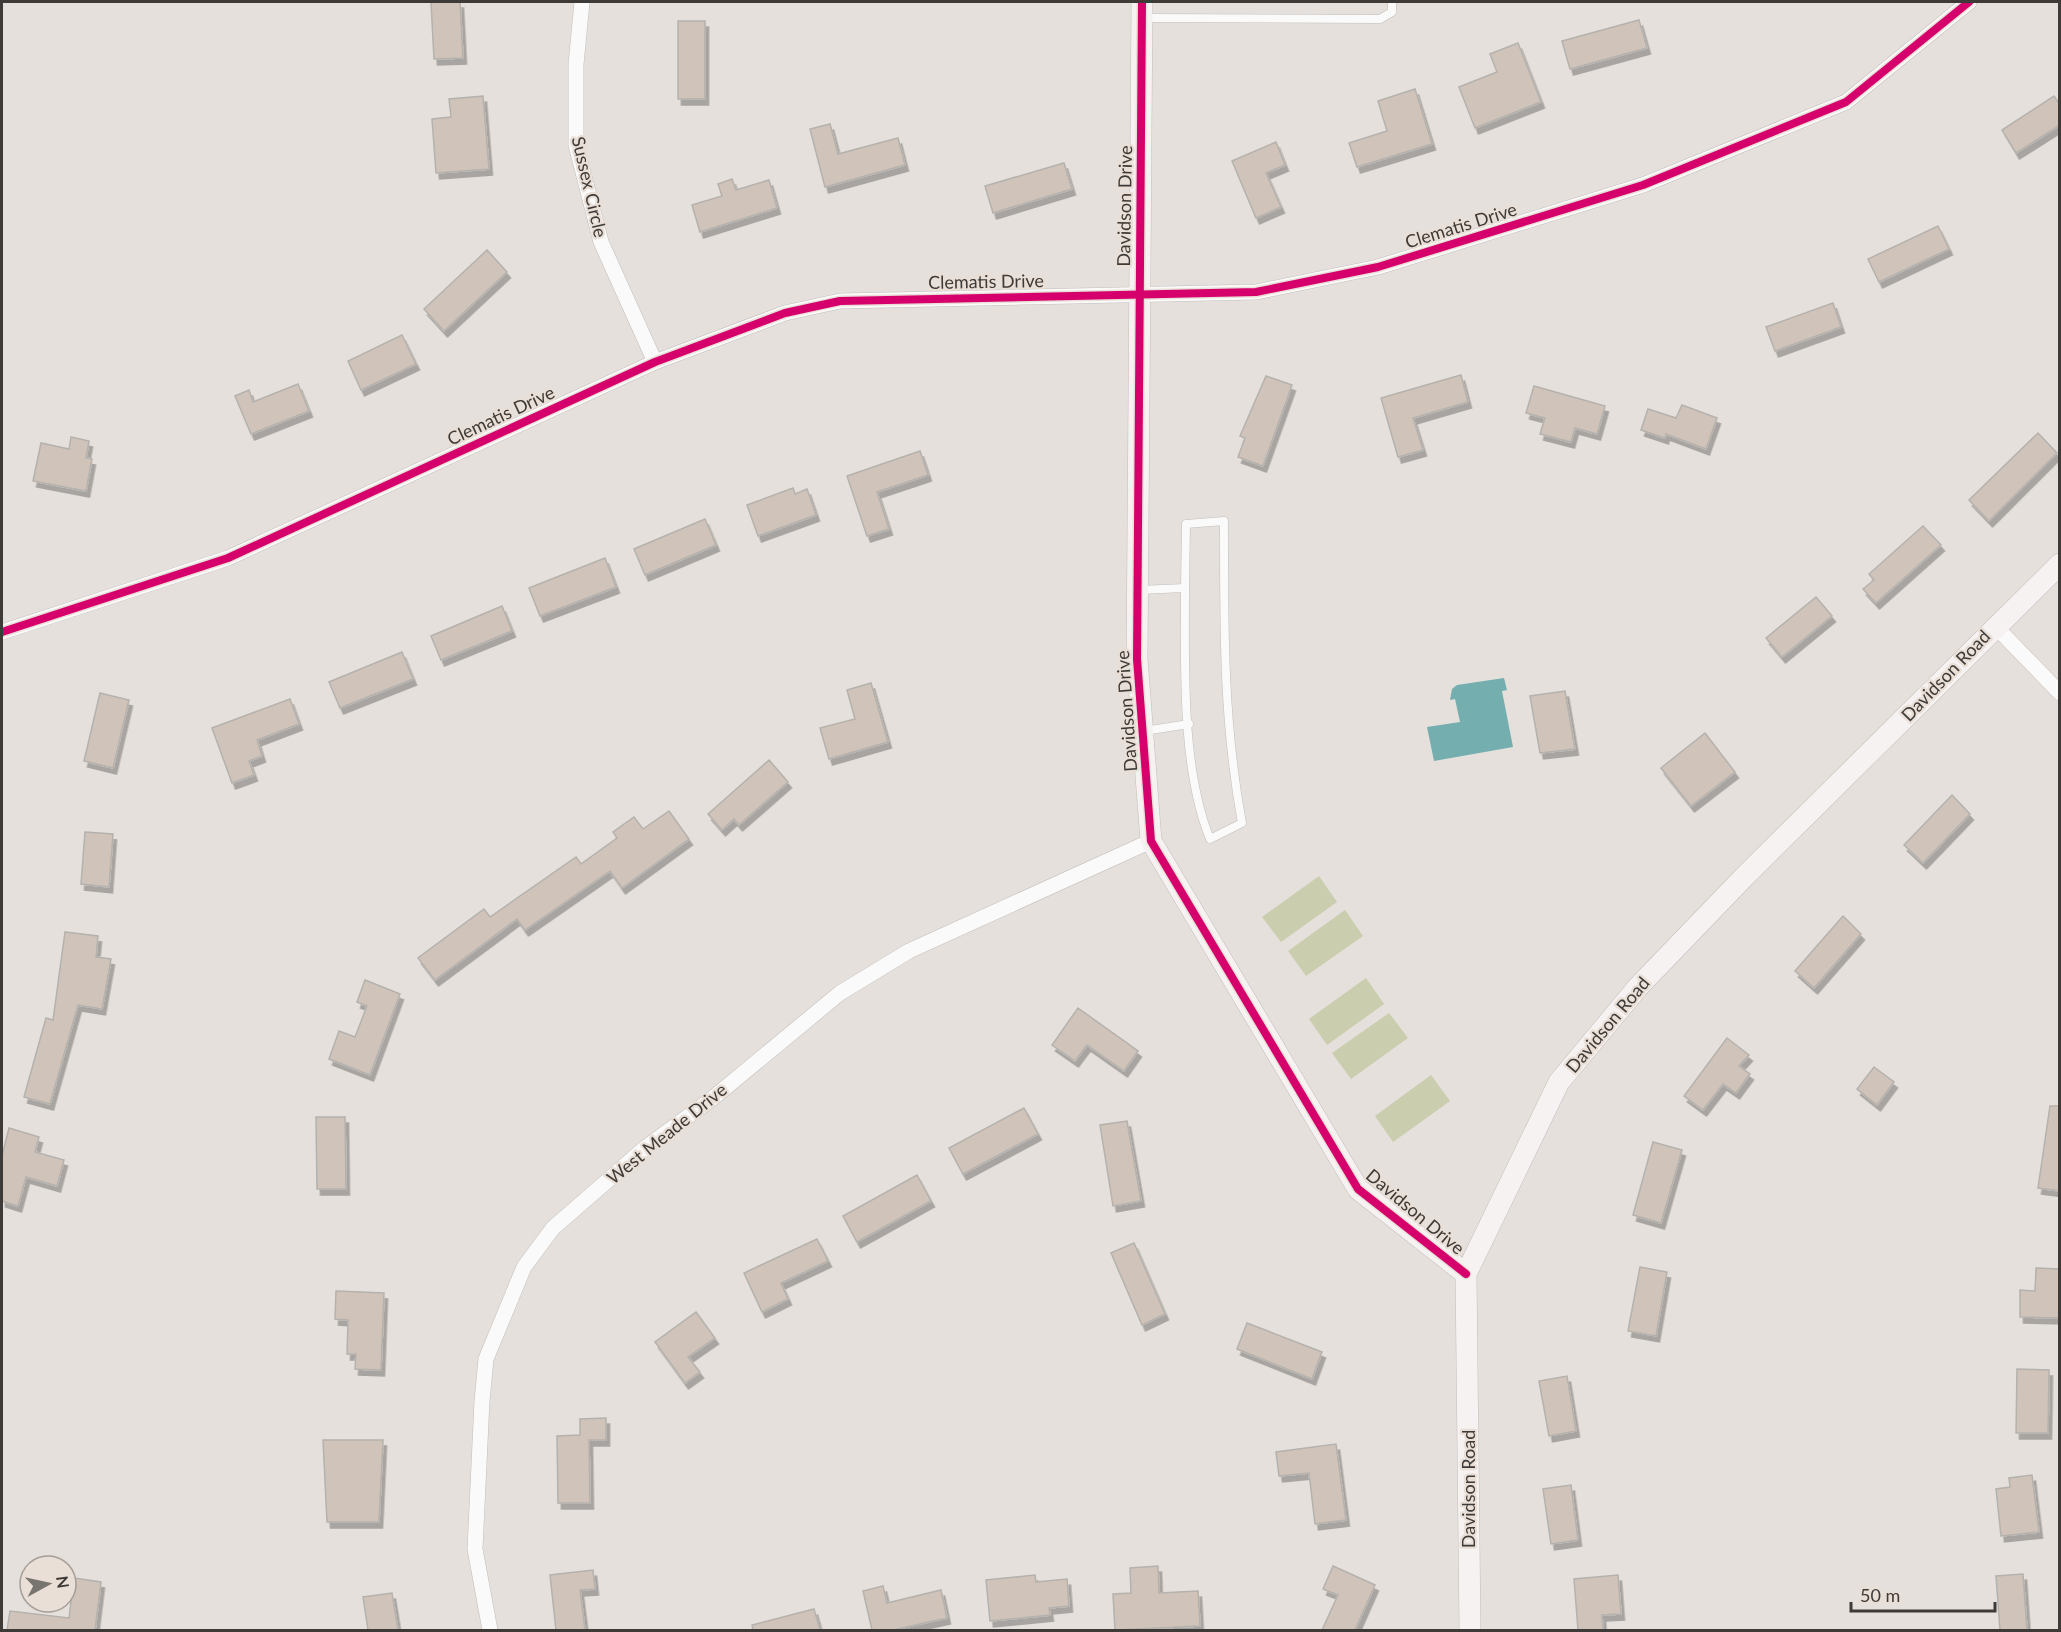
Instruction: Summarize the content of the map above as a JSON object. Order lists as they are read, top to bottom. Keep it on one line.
{"streets":{"street":["Sussex Circle","Davidson Drive","Clematis Drive","Davidson Road","West Meade Drive"]},"crossings":[["Sussex Circle","Clematis Drive"],["Davidson Drive","Clematis Drive"],["Davidson Drive","Davidson Road"],["Davidson Drive","West Meade Drive"]],"scale_bar":"50 m","north":"right"}
